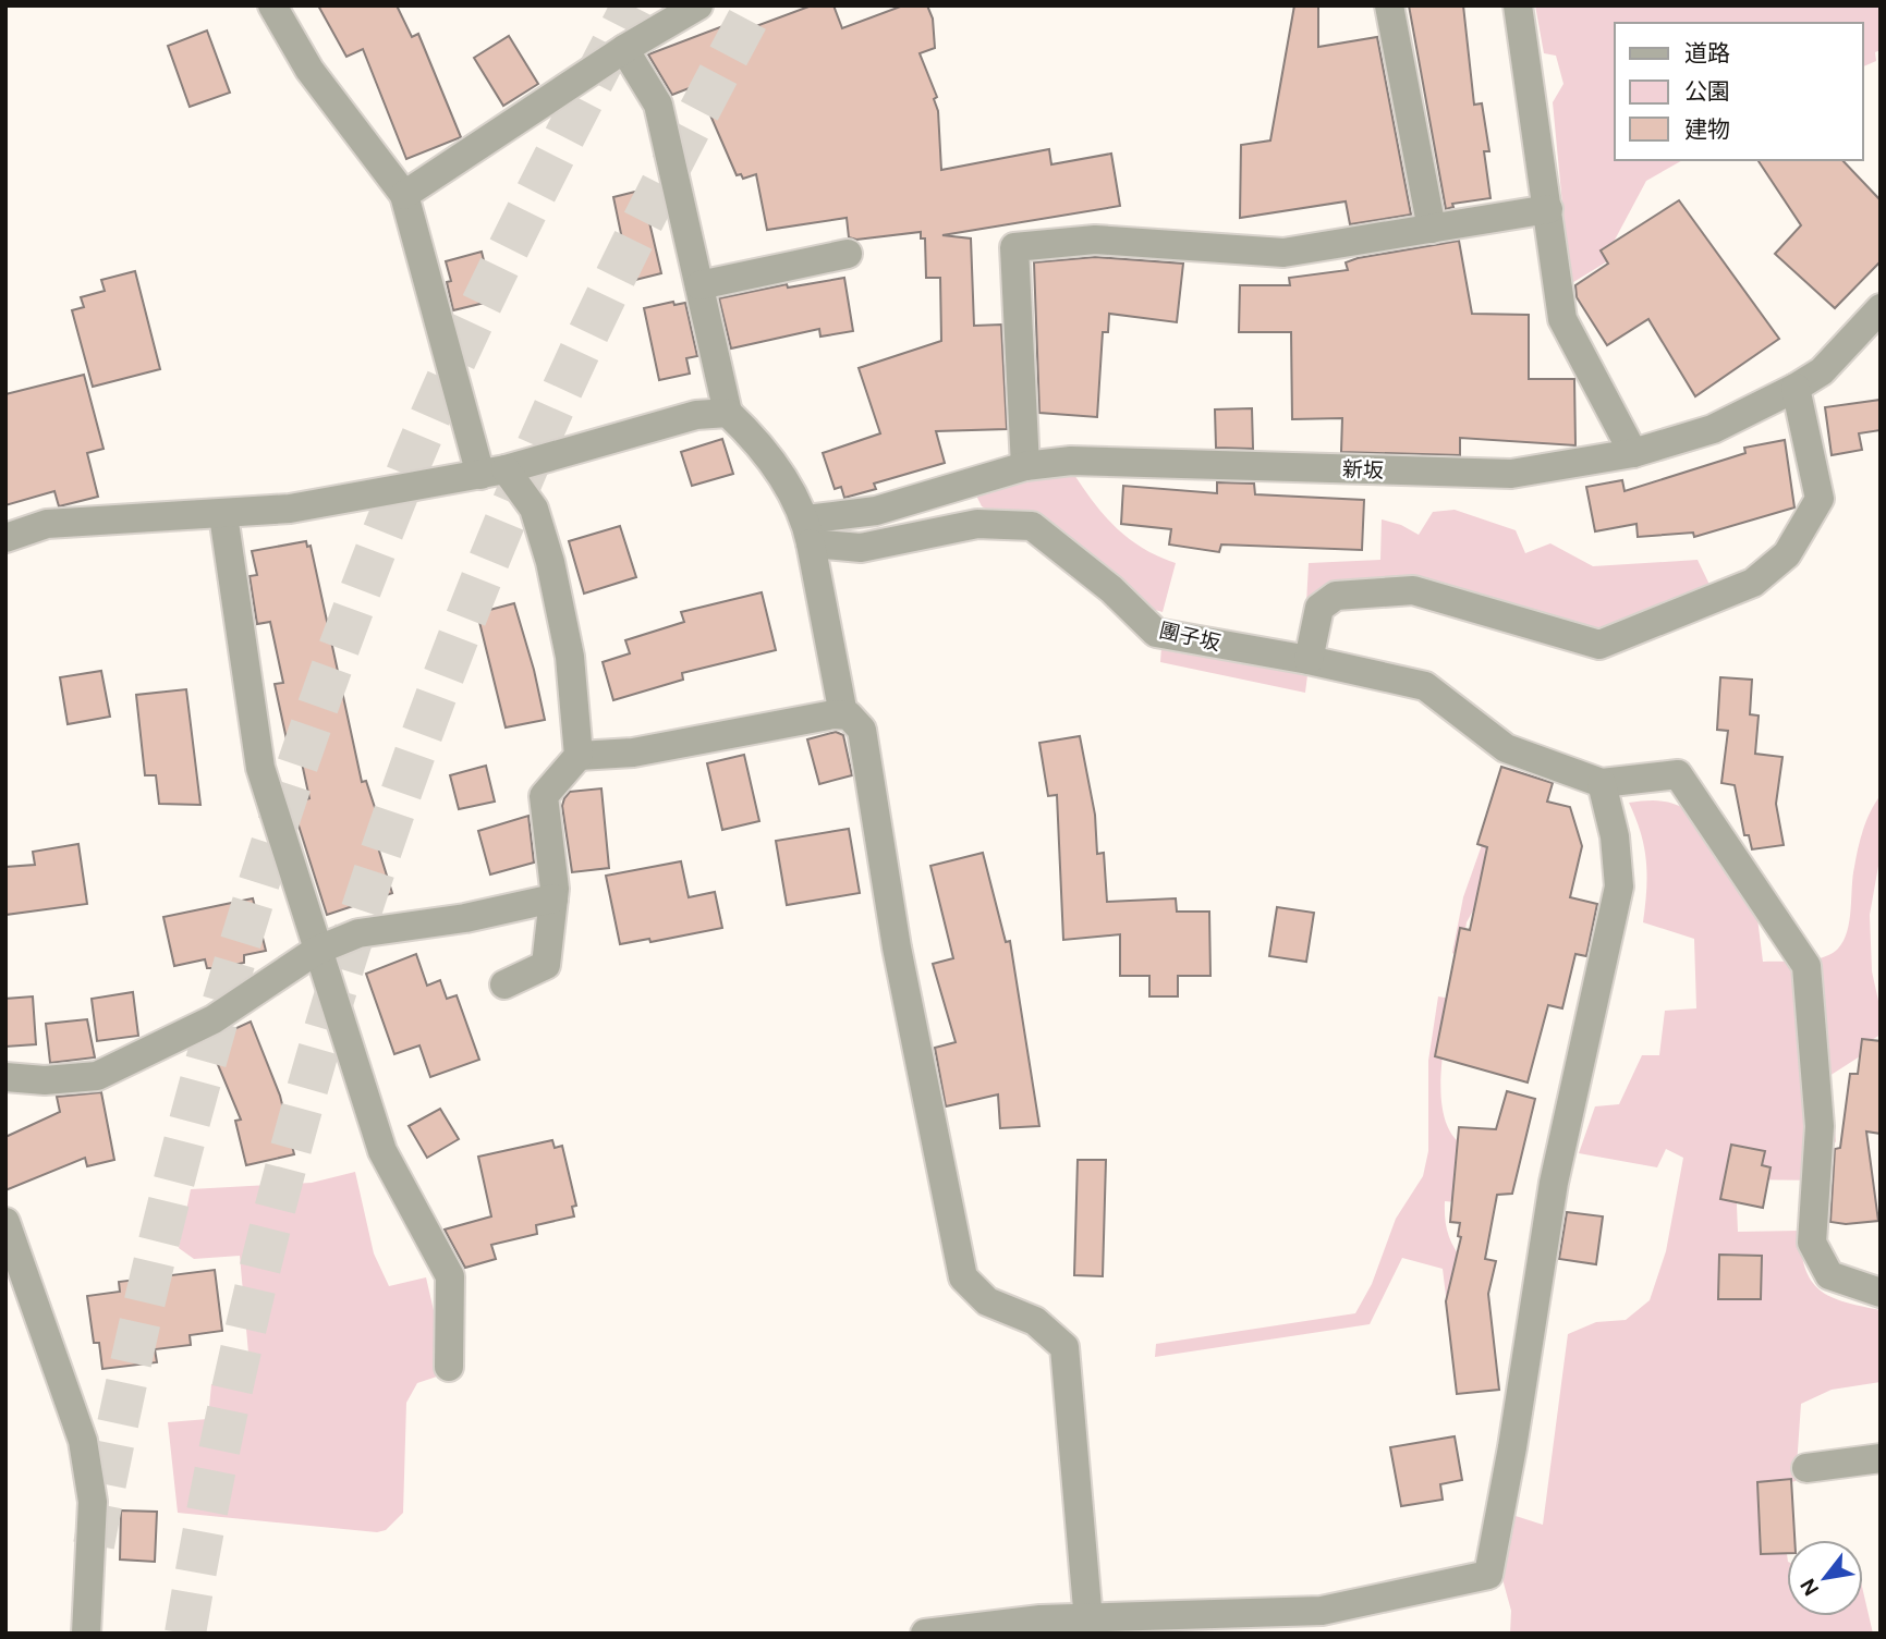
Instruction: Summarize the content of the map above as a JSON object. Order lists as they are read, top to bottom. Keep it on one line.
{"streets":{"street":["新坂","團子坂"]},"crossings":[["新坂","團子坂"]],"legend":["道路","公園","建物"],"north":"bottom left"}
